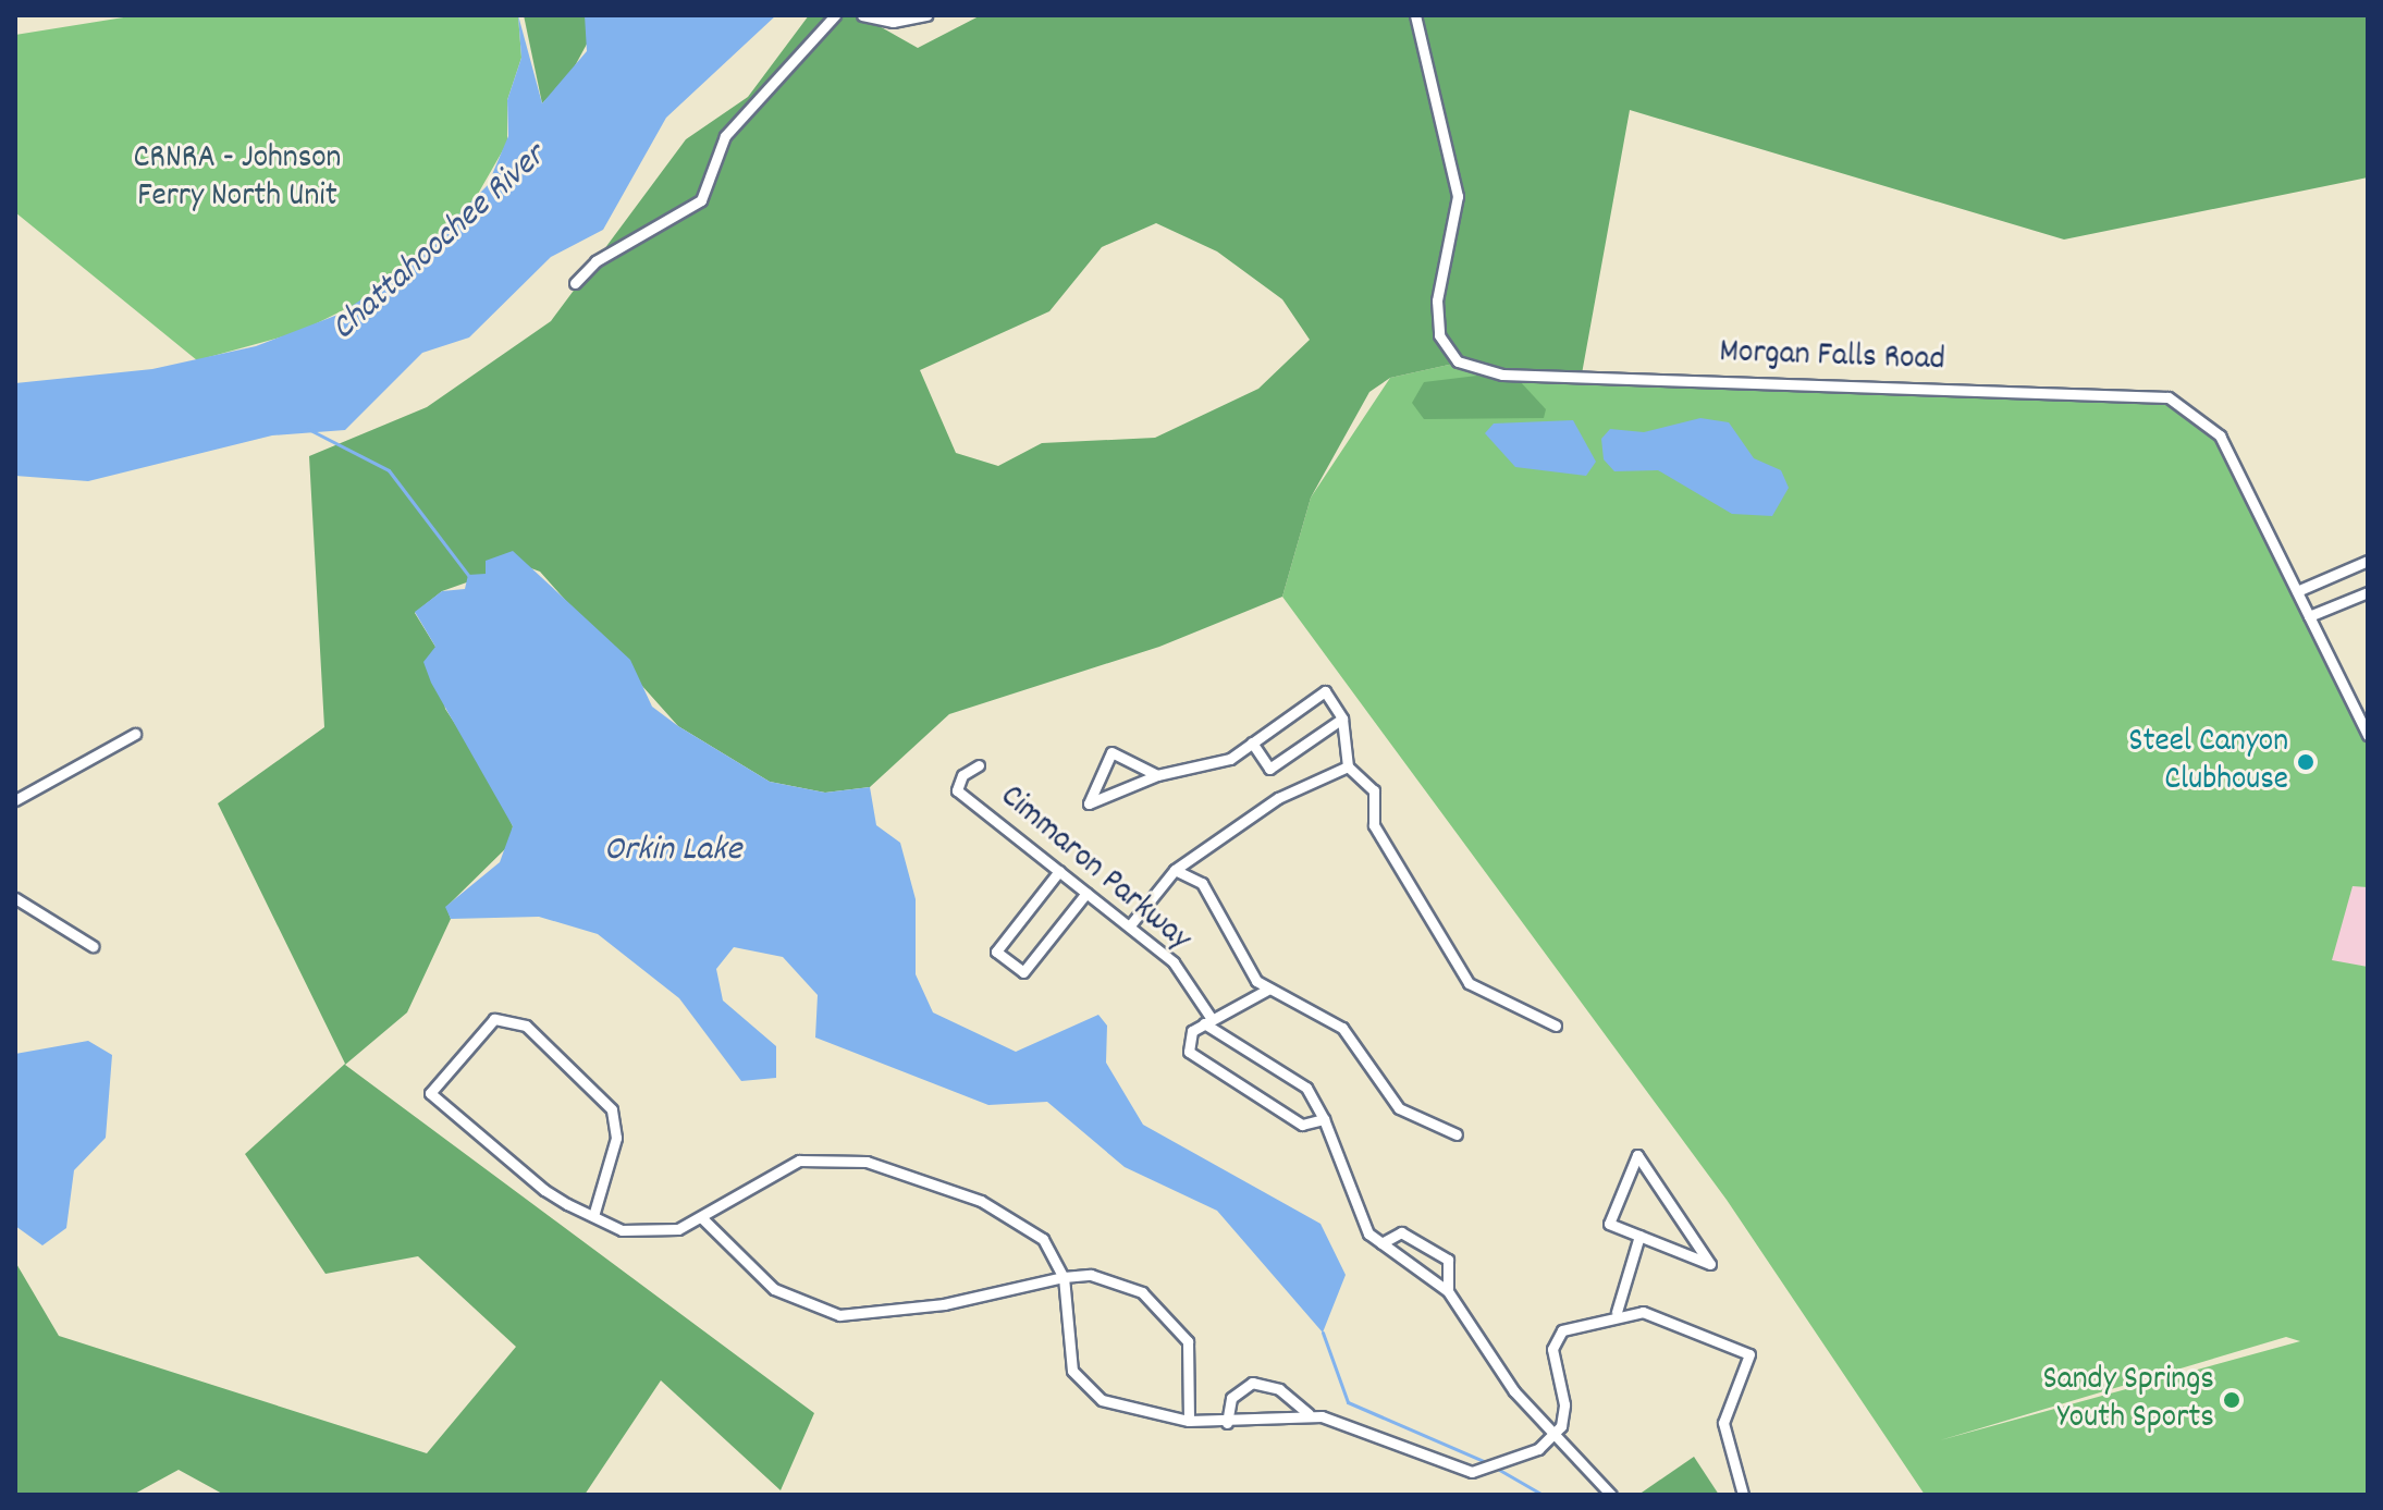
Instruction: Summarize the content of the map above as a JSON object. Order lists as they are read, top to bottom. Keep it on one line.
{"streets":{"street":["Morgan Falls Road","Cimmaron Parkway"]},"water":["Chattahoochee River","Orkin Lake"],"parks":["CRNRA - Johnson Ferry North Unit"],"places":["Steel Canyon Clubhouse","Sandy Springs Youth Sports"]}
